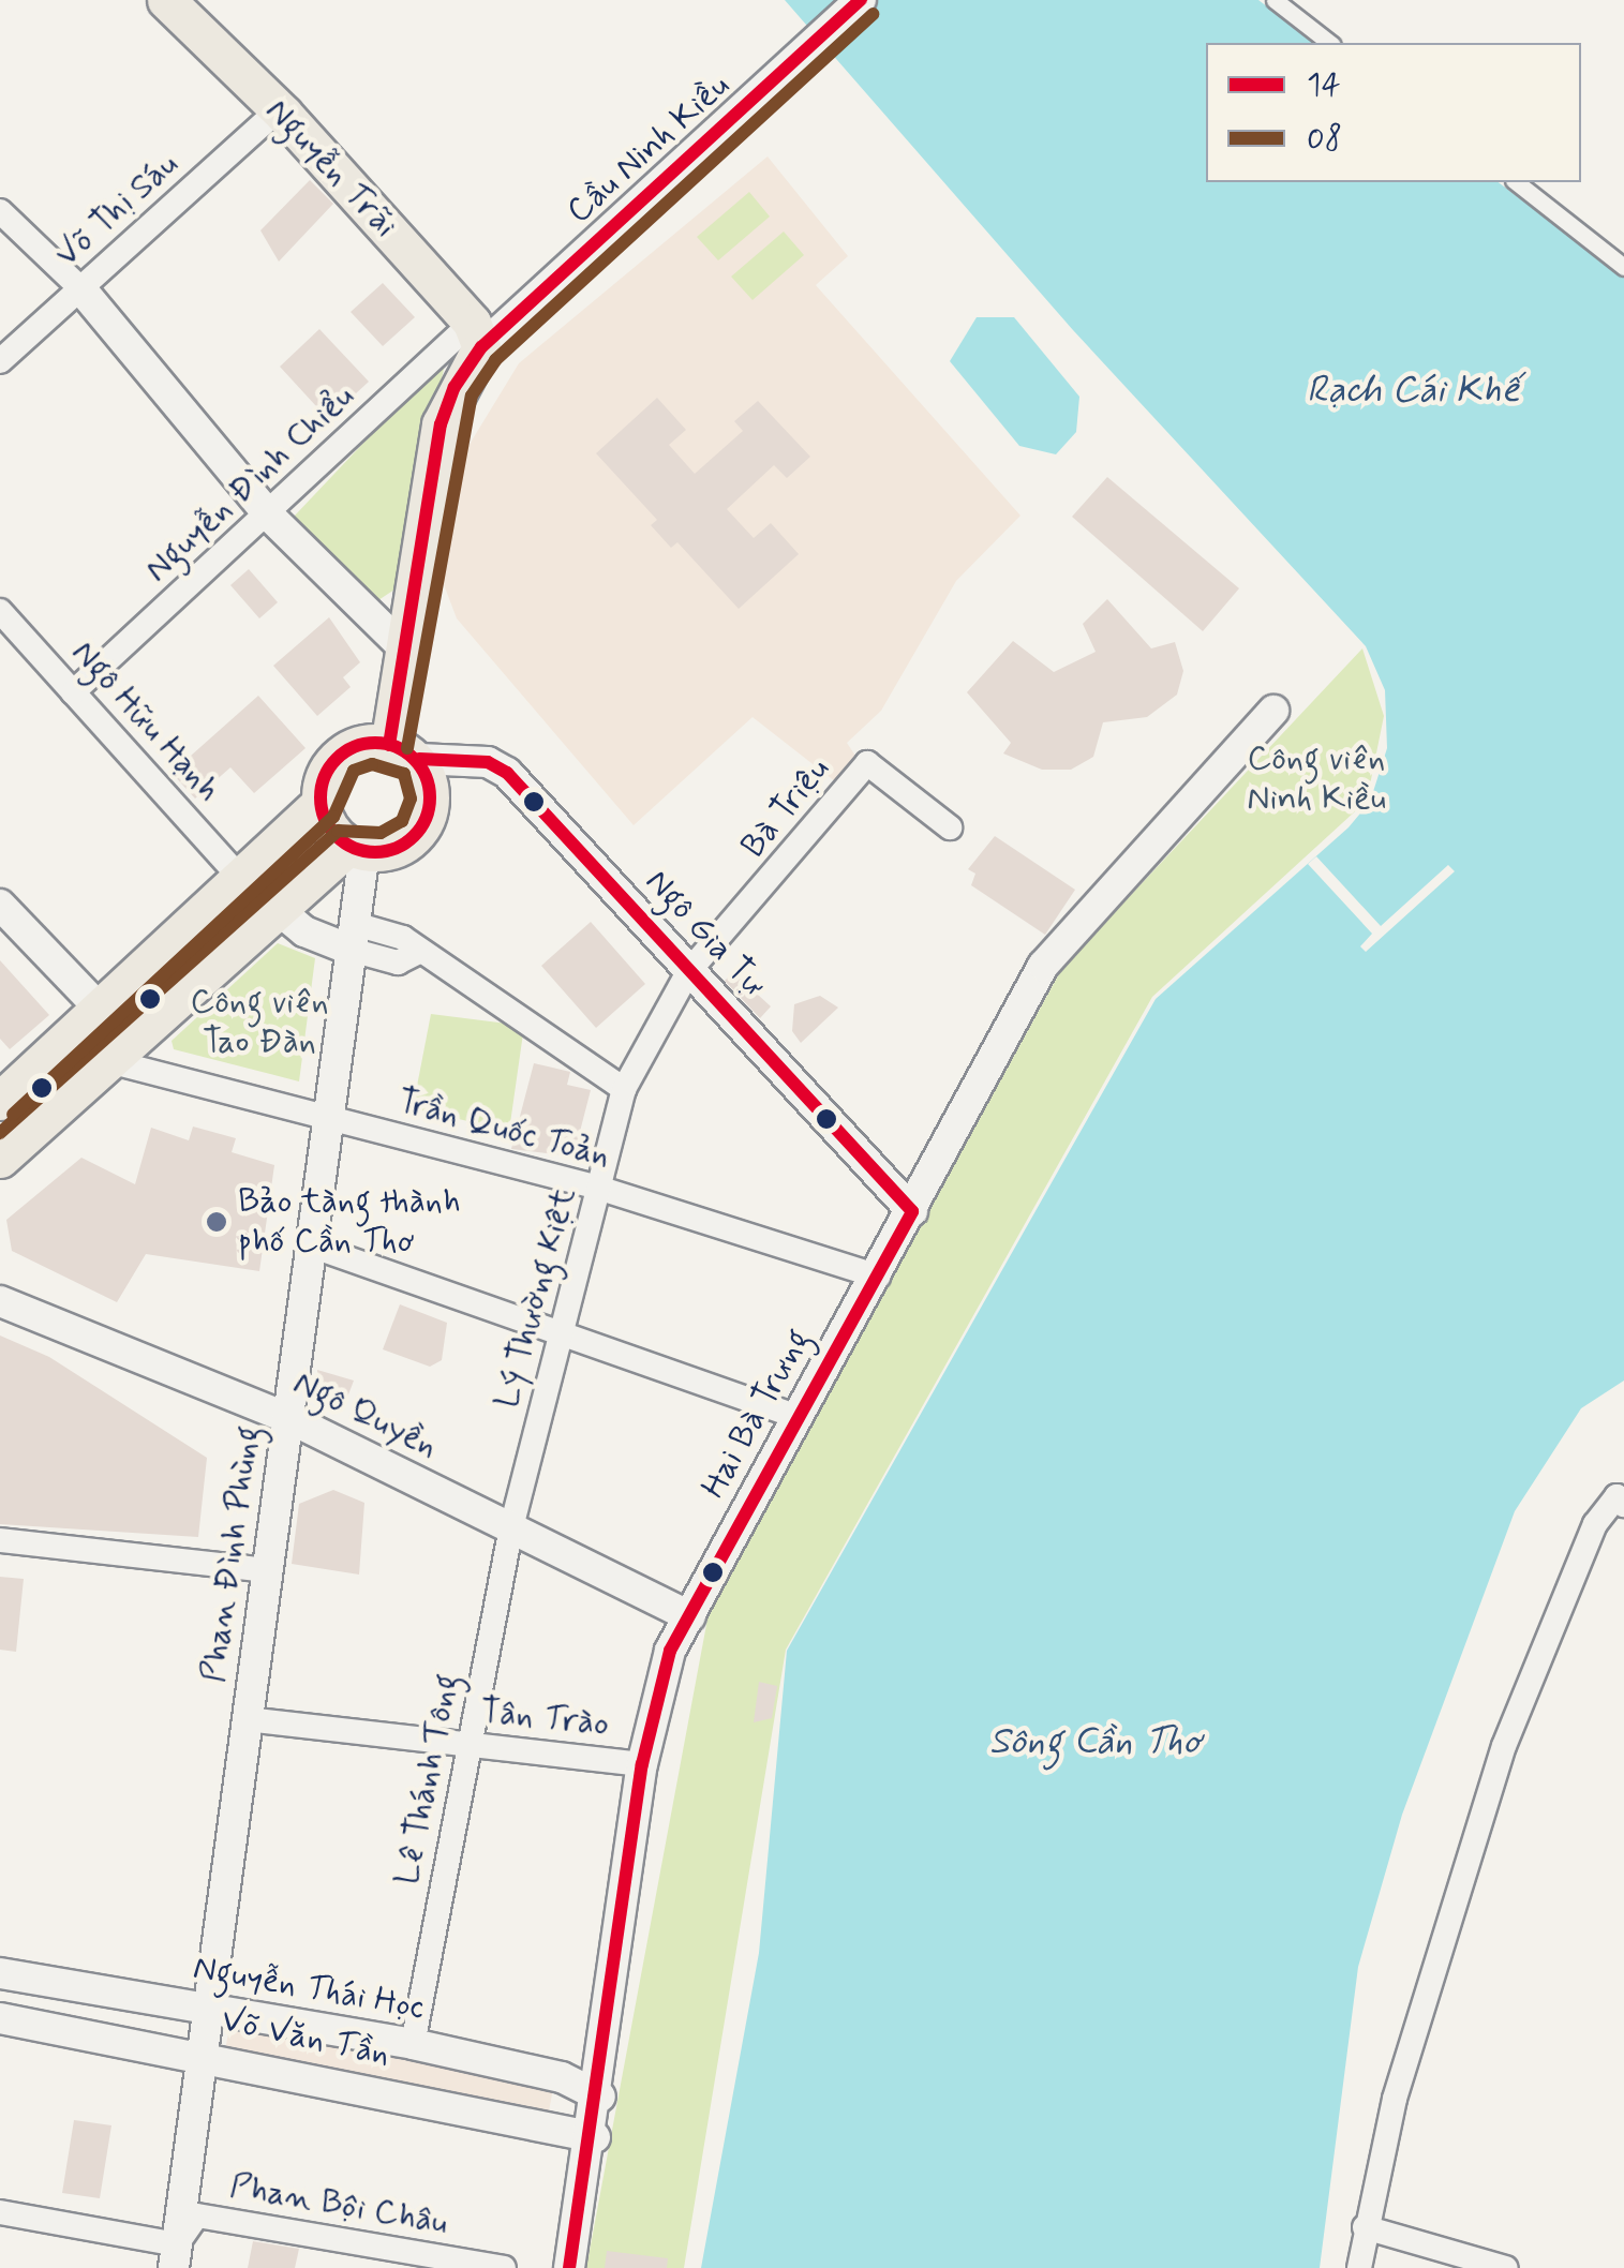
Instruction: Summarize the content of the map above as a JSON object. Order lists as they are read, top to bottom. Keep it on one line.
{"streets":{"main road":["Nguyễn Trãi"],"street":["Cầu Ninh Kiều","Võ Thị Sáu","Nguyễn Đình Chiểu","Ngô Hữu Hạnh","Bà Triệu","Ngô Gia Tự","Trần Quốc Toản","Lý Thường Kiệt","Hai Bà Trưng","Ngô Quyền","Phan Đình Phùng","Tân Trào","Lê Thánh Tông","Nguyễn Thái Học","Võ Văn Tần","Phan Bội Châu"]},"crossings":[["Cầu Ninh Kiều","Nguyễn Trãi"],["Cầu Ninh Kiều","Nguyễn Đình Chiểu"],["Nguyễn Trãi","Võ Thị Sáu"],["Nguyễn Trãi","Nguyễn Đình Chiểu"],["Nguyễn Đình Chiểu","Ngô Hữu Hạnh"],["Bà Triệu","Ngô Gia Tự"],["Bà Triệu","Lý Thường Kiệt"],["Ngô Gia Tự","Lý Thường Kiệt"],["Ngô Gia Tự","Hai Bà Trưng"],["Ngô Gia Tự","Phan Đình Phùng"],["Trần Quốc Toản","Lý Thường Kiệt"],["Trần Quốc Toản","Hai Bà Trưng"],["Trần Quốc Toản","Phan Đình Phùng"],["Lý Thường Kiệt","Ngô Quyền"],["Lý Thường Kiệt","Lê Thánh Tông"],["Hai Bà Trưng","Ngô Quyền"],["Hai Bà Trưng","Tân Trào"],["Hai Bà Trưng","Nguyễn Thái Học"],["Hai Bà Trưng","Võ Văn Tần"],["Ngô Quyền","Phan Đình Phùng"],["Ngô Quyền","Lê Thánh Tông"],["Phan Đình Phùng","Tân Trào"],["Phan Đình Phùng","Nguyễn Thái Học"],["Phan Đình Phùng","Võ Văn Tần"],["Phan Đình Phùng","Phan Bội Châu"],["Tân Trào","Lê Thánh Tông"],["Lê Thánh Tông","Nguyễn Thái Học"]],"water":["Rạch Cái Khế","Sông Cần Thơ"],"parks":["Công viên Ninh Kiều","Công viên Tao Đàn"],"places":["Bảo tàng thành phố Cần Thơ"],"lines":["transit line 14","transit line 08"],"legend":["14","08"]}
